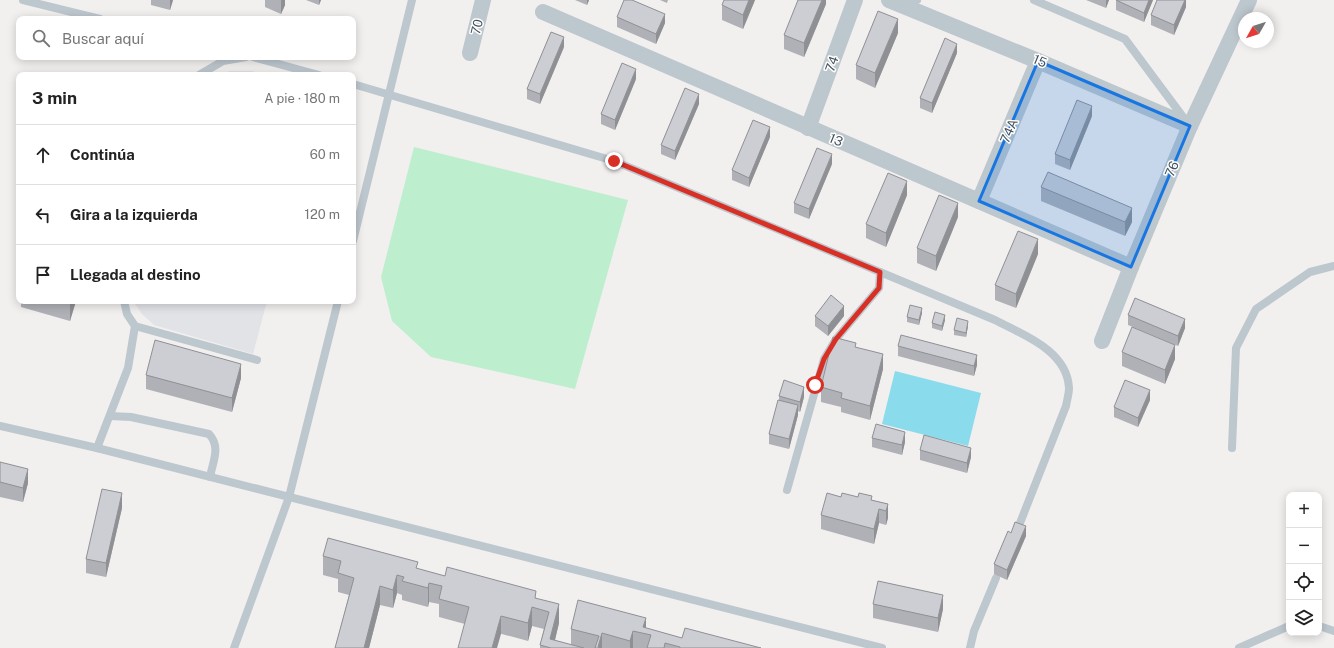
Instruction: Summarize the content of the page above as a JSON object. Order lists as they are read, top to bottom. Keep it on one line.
{"streets":{"street":["70","15","74","74A","13","76"]},"crossings":[["15","74A"],["15","76"],["74","13"],["74A","13"],["13","76"]],"north":"bottom left","page":{"search":"Buscar aquí","heading":["3 min","A pie · 180 m"],"list":[["Continúa","60 m"],["Gira a la izquierda","120 m"],"Llegada al destino"],"map_buttons":["+","−"]}}
